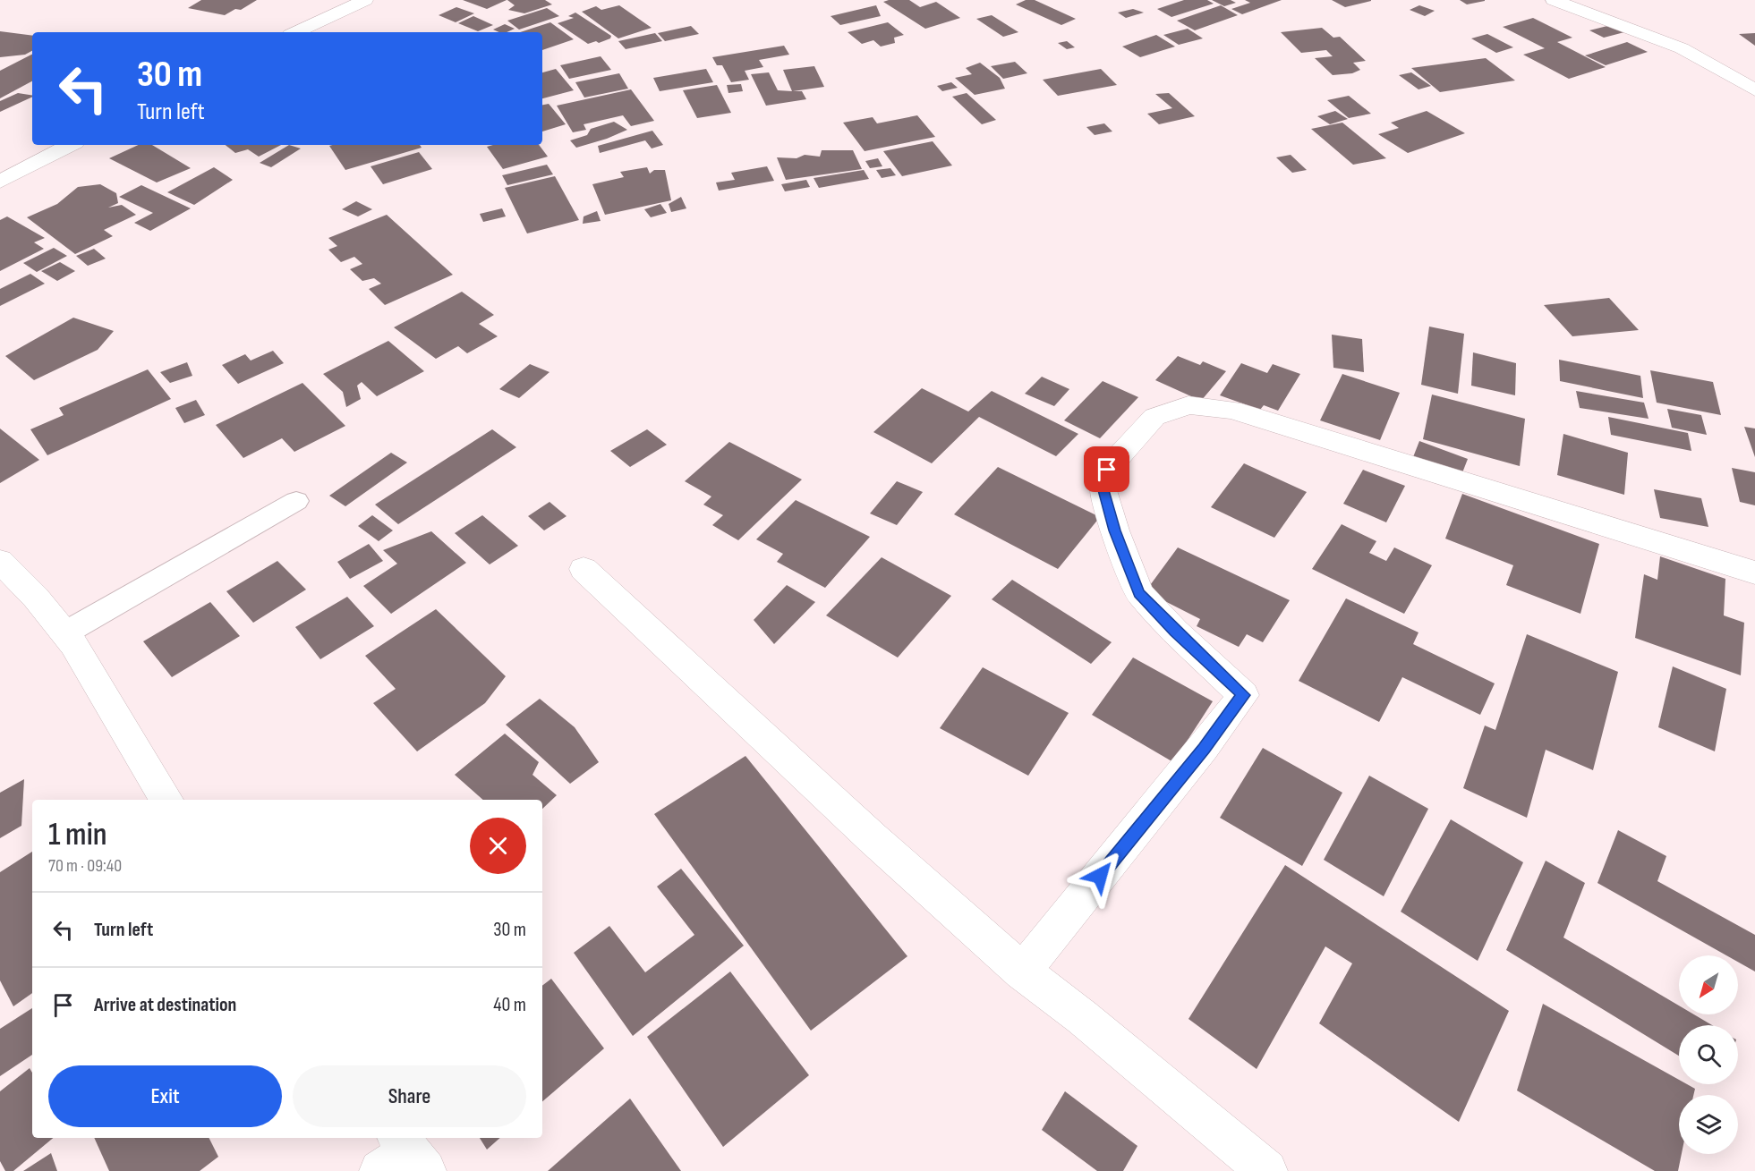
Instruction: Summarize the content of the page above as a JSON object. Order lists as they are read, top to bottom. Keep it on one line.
{"north":"bottom left","page":{"turn":["30 m","Turn left"],"heading":["1 min","70 m · 09:40"],"list":[{"name":"Turn left","value":"30 m"},{"name":"Arrive at destination","value":"40 m"}],"buttons":["Exit","Share"]}}
